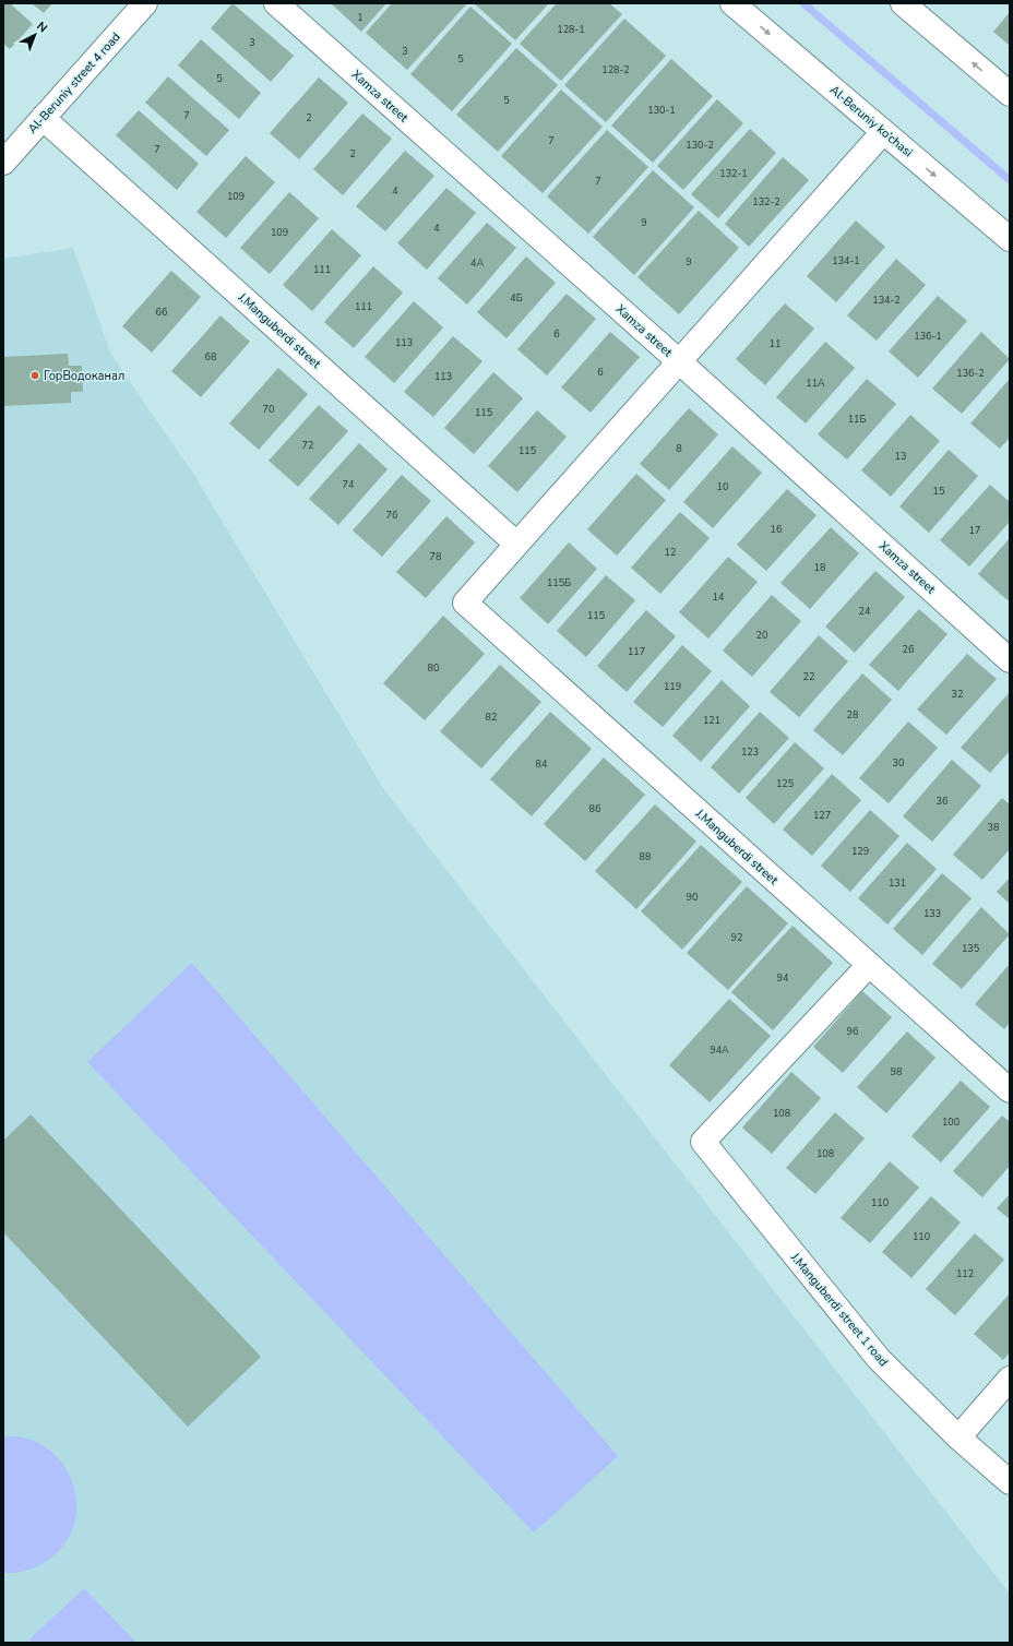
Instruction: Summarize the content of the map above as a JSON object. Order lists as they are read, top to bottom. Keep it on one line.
{"streets":{"street":["Al-Beruniy street 4 road","Xamza street","Al-Beruniy ko’chasi","J.Manguberdi street","J.Manguberdi street 1 road"]},"crossings":[["Al-Beruniy street 4 road","J.Manguberdi street"],["J.Manguberdi street","J.Manguberdi street 1 road"]],"places":["ГорВодоканал"],"house_numbers":["1","128-1","3","3","5","128-2","5","5","130-1","7","2","7","130-2","7","2","132-1","7","4","109","132-2","9","4","109","134-1","9","4А","111","4Б","134-2","111","66","6","136-1","113","11","68","6","136-2","113","11А","70","115","11Б","72","8","115","13","74","10","15","76","16","17","12","78","18","115Б","14","24","115","20","26","117","80","22","119","32","28","82","121","123","30","84","125","36","86","127","38","129","88","131","90","133","92","135","94","96","94A","98","108","100","108","110","110","112"],"north":"top right"}
